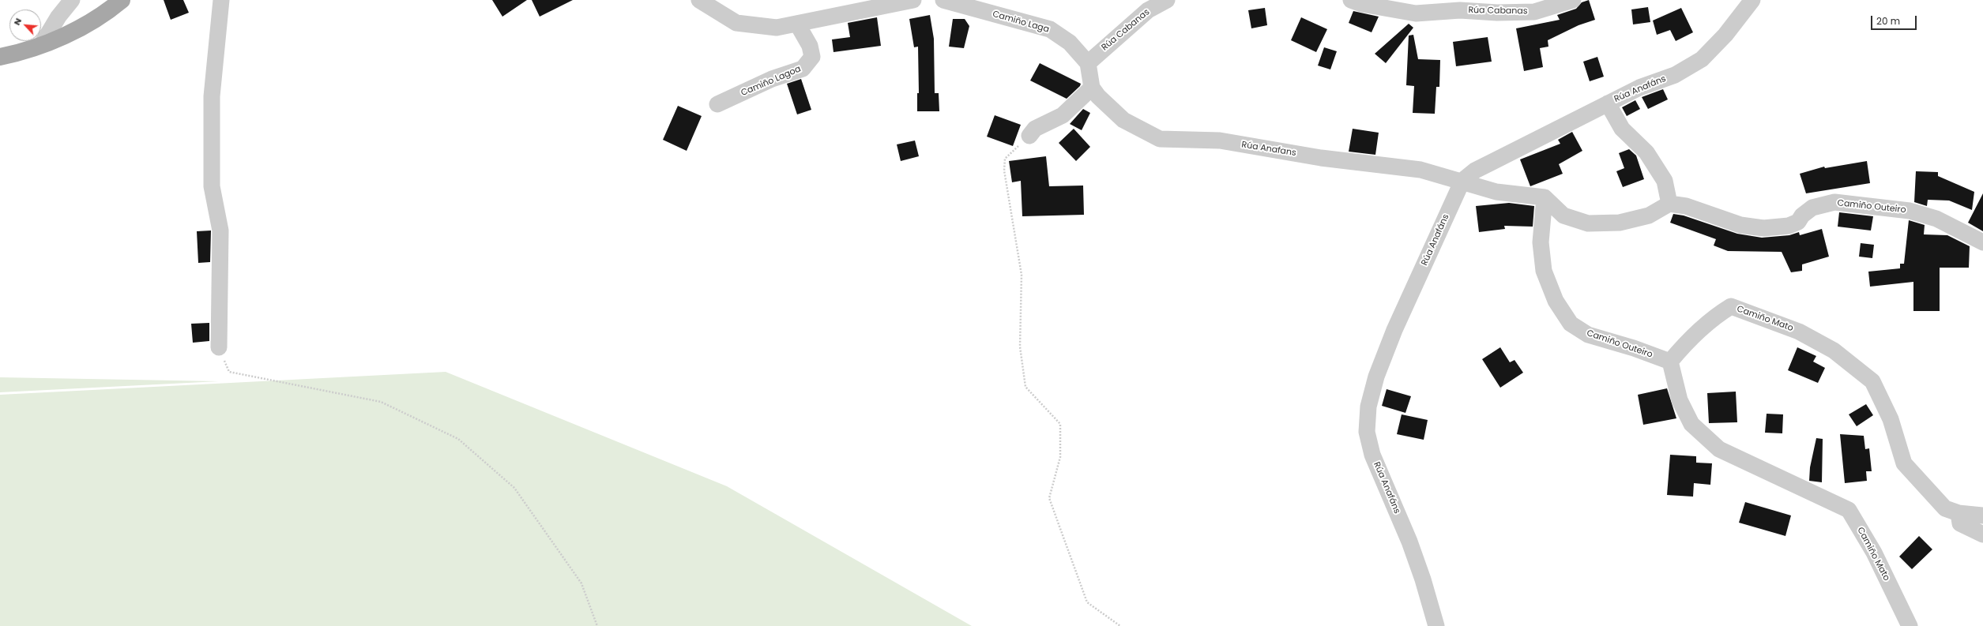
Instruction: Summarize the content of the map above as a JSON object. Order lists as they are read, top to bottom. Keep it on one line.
{"streets":{"street":["Rúa Cabanas","Camiño Laga","Camiño Lagoa","Rúa Anafáns","Rúa Anafans","Camiño Outeiro","Camiño Mato"]},"crossings":[["Rúa Cabanas","Camiño Laga"],["Rúa Anafáns","Rúa Anafans"],["Camiño Outeiro","Camiño Mato"]],"scale_bar":"20 m","north":"top left"}
